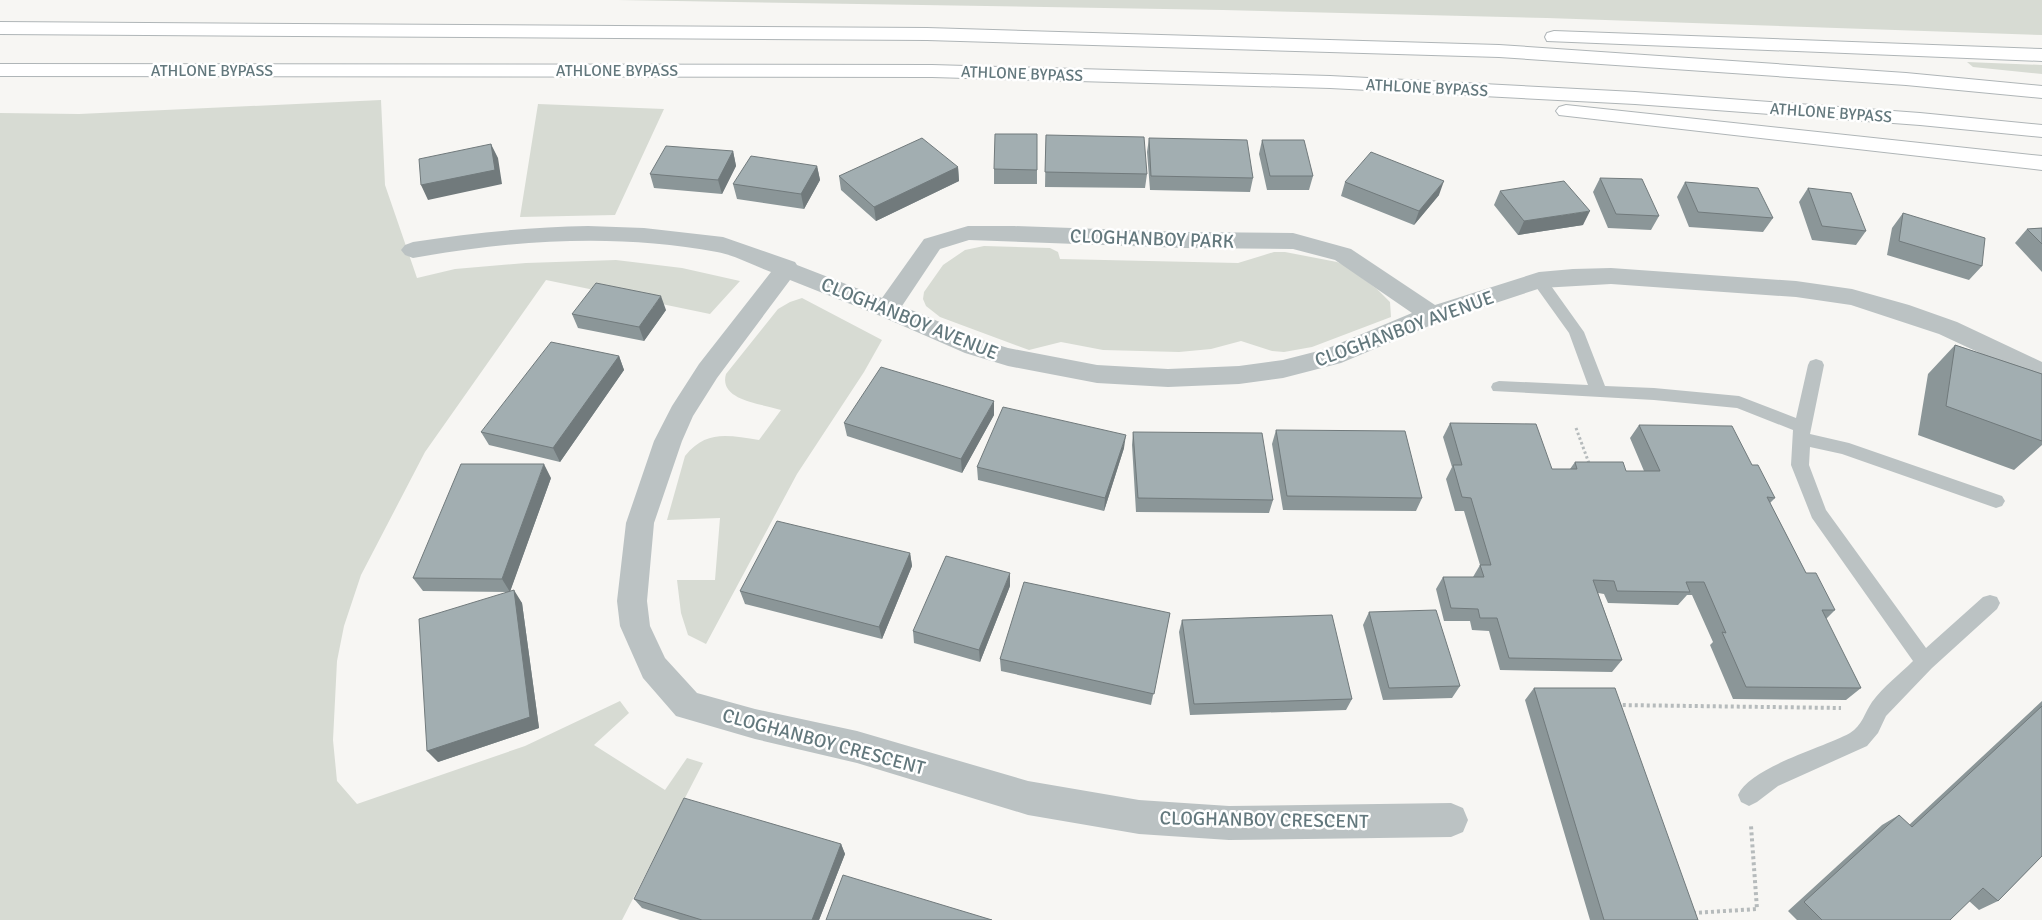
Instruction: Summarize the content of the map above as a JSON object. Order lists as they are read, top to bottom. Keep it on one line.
{"streets":{"highway":["ATHLONE BYPASS"],"street":["CLOGHANBOY PARK","CLOGHANBOY AVENUE","CLOGHANBOY CRESCENT"]},"crossings":[["CLOGHANBOY PARK","CLOGHANBOY AVENUE"],["CLOGHANBOY AVENUE","CLOGHANBOY CRESCENT"]]}
